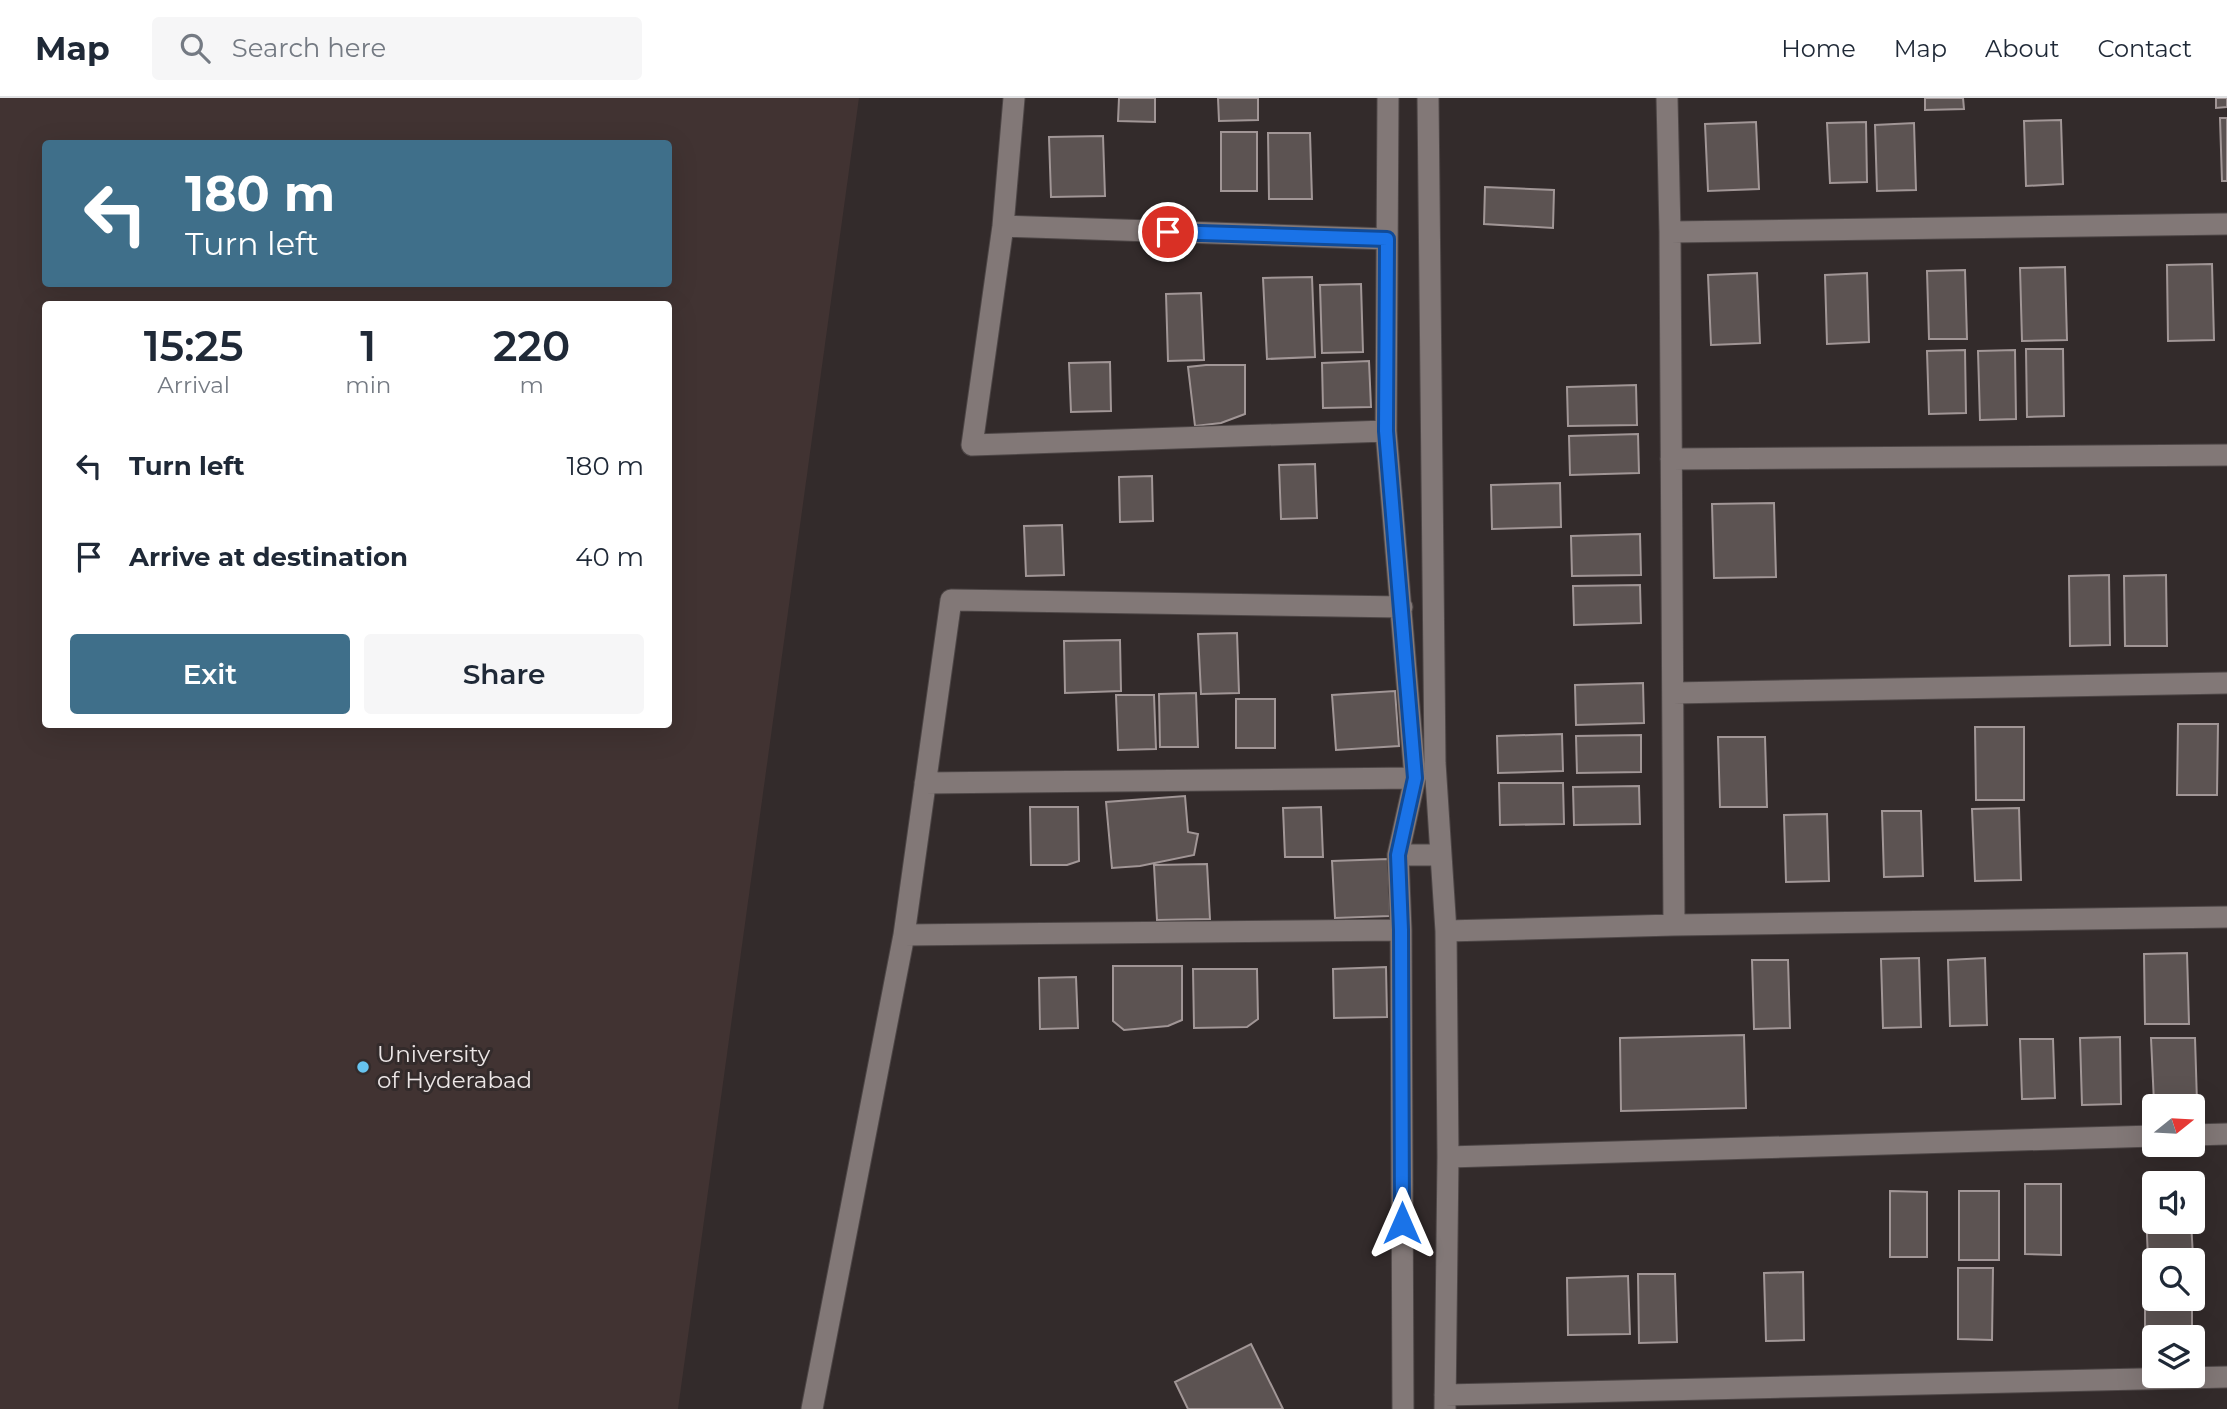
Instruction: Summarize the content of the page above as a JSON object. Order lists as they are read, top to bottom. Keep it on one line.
{"places":["University of Hyderabad"],"north":"right","page":{"header":"Map","search":"Search here","nav":["Home","Map","About","Contact"],"turn":["180 m","Turn left"],"eta":["15:25","Arrival","1","min","220","m"],"list":[{"name":"Turn left","value":"180 m"},{"name":"Arrive at destination","value":"40 m"}],"buttons":["Exit","Share"]}}
